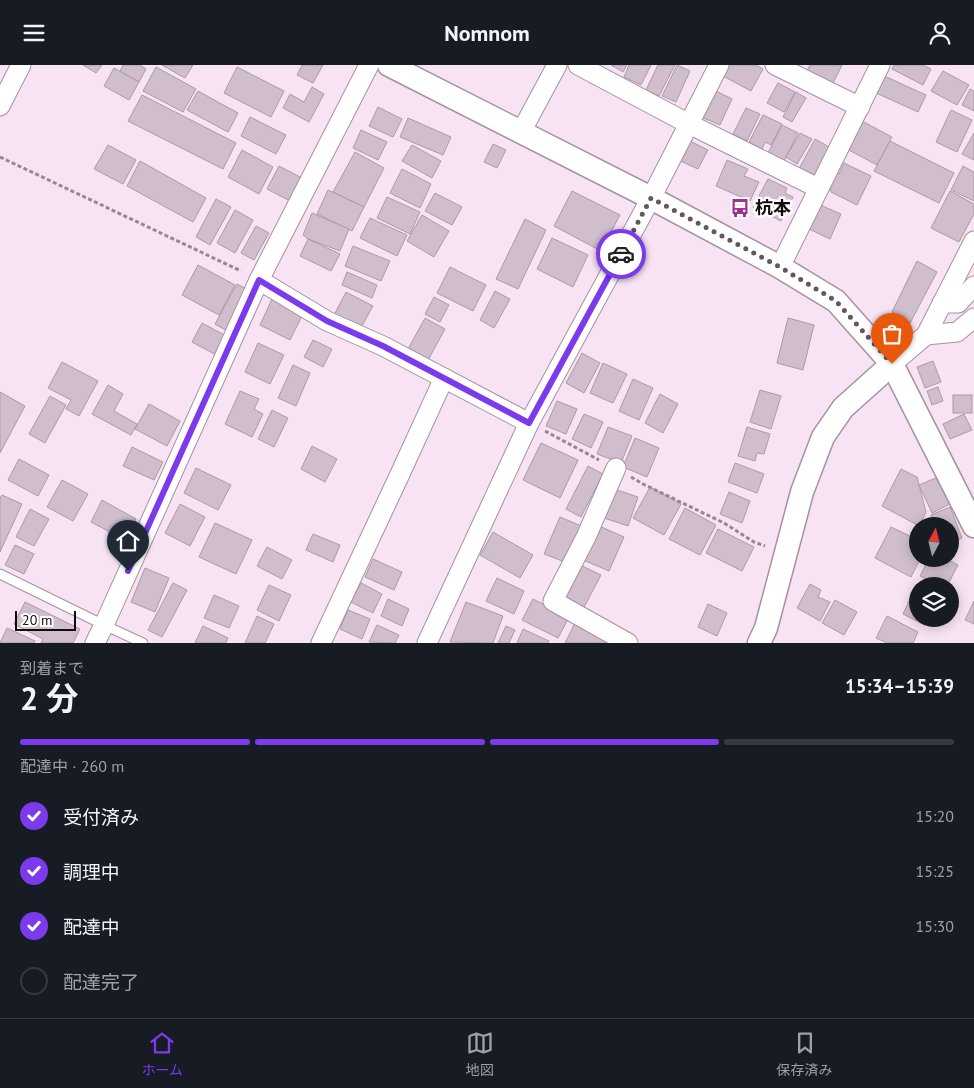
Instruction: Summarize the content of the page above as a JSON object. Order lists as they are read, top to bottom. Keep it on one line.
{"places":{"bus stop":["杭本"]},"scale_bar":"20 m","north":"top","page":{"header":"Nomnom","scale":"20 m","heading":["2 分","到着まで","15:34–15:39"],"bar":"配達中 · 260 m","list":[["受付済み","15:20"],["調理中","15:25"],["配達中","15:30"],"配達完了"],"tabs":["ホーム","地図","保存済み"]}}
